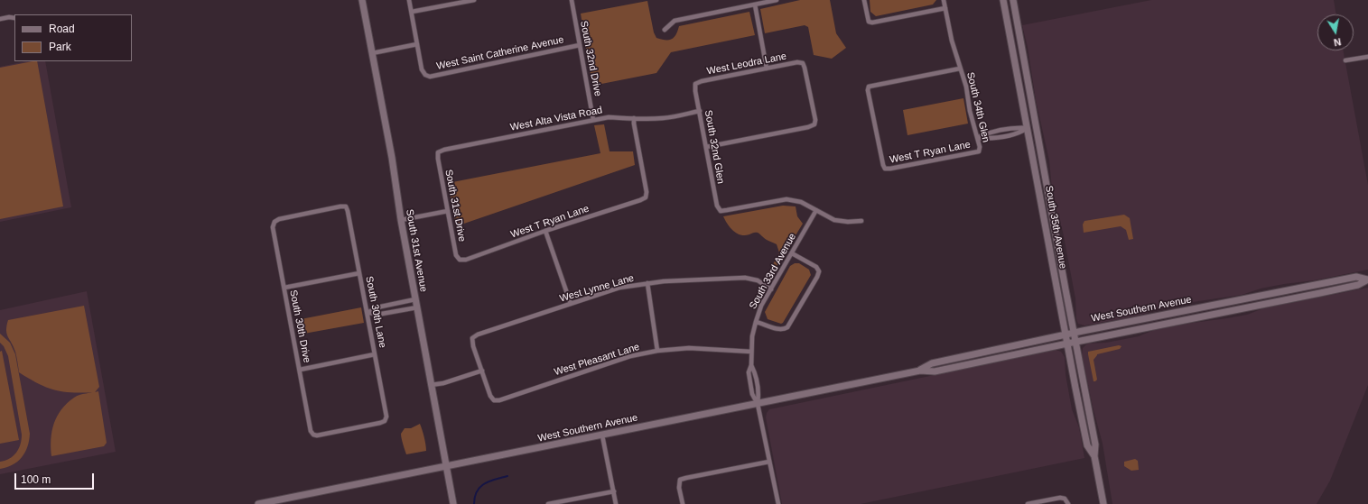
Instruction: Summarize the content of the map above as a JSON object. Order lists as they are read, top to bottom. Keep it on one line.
{"streets":{"main road":["South 35th Avenue","South 31st Avenue","West Southern Avenue"],"street":["West Saint Catherine Avenue","South 32nd Drive","West Leodra Lane","South 34th Glen","West Alta Vista Road","South 32nd Glen","West T Ryan Lane","South 31st Drive","South 33rd Avenue","West Lynne Lane","South 30th Lane","South 30th Drive","West Pleasant Lane"]},"crossings":[["West Saint Catherine Avenue","South 32nd Drive"],["South 32nd Drive","West Alta Vista Road"],["West Leodra Lane","South 32nd Glen"],["South 34th Glen","West T Ryan Lane"],["West Alta Vista Road","South 32nd Glen"],["West Alta Vista Road","West T Ryan Lane"],["West Alta Vista Road","South 31st Drive"],["South 32nd Glen","South 33rd Avenue"],["West T Ryan Lane","South 31st Drive"],["West T Ryan Lane","South 35th Avenue"],["South 35th Avenue","West Southern Avenue"],["South 31st Avenue","West Southern Avenue"],["South 33rd Avenue","West Lynne Lane"],["South 33rd Avenue","West Southern Avenue"],["South 33rd Avenue","West Pleasant Lane"],["West Lynne Lane","West Pleasant Lane"],["South 30th Lane","South 30th Drive"]],"legend":["Road","Park"],"scale_bar":"100 m","north":"bottom"}
